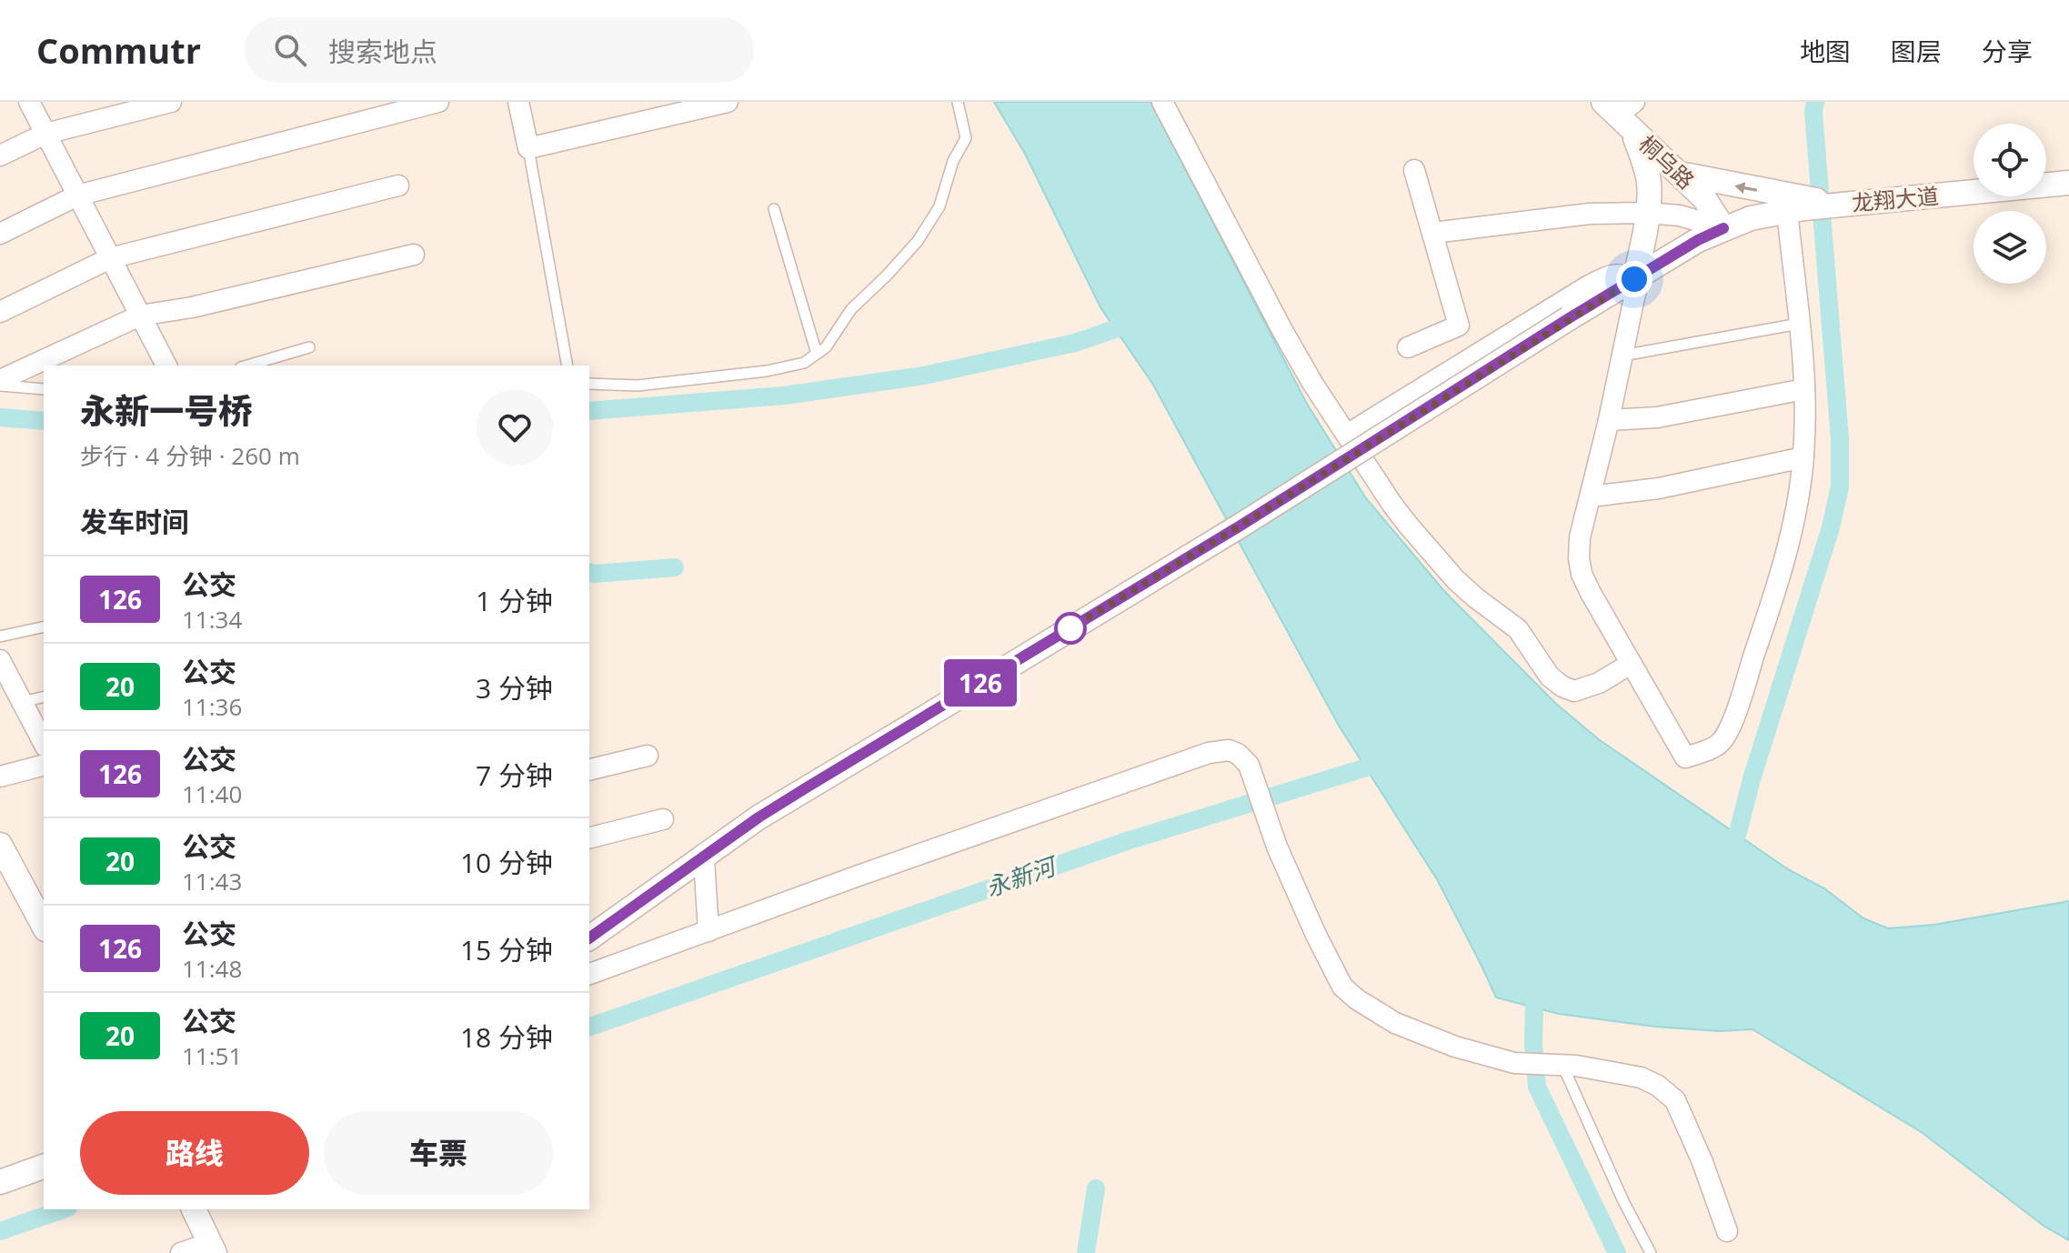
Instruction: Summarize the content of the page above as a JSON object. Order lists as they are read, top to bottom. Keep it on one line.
{"streets":{"street":["桐乌路","龙翔大道"]},"crossings":[["桐乌路","龙翔大道"]],"water":["永新河"],"lines":["bus line 126"],"page":{"header":"Commutr","search":"搜索地点","nav":["地图","图层","分享"],"on_map":"126","heading":[["永新一号桥","步行 · 4 分钟 · 260 m"],"发车时间"],"list":[{"mark":"126","name":"公交","note":"11:34","value":"1 分钟"},{"mark":"20","name":"公交","note":"11:36","value":"3 分钟"},{"mark":"126","name":"公交","note":"11:40","value":"7 分钟"},{"mark":"20","name":"公交","note":"11:43","value":"10 分钟"},{"mark":"126","name":"公交","note":"11:48","value":"15 分钟"},{"mark":"20","name":"公交","note":"11:51","value":"18 分钟"}],"buttons":["路线","车票"]}}
